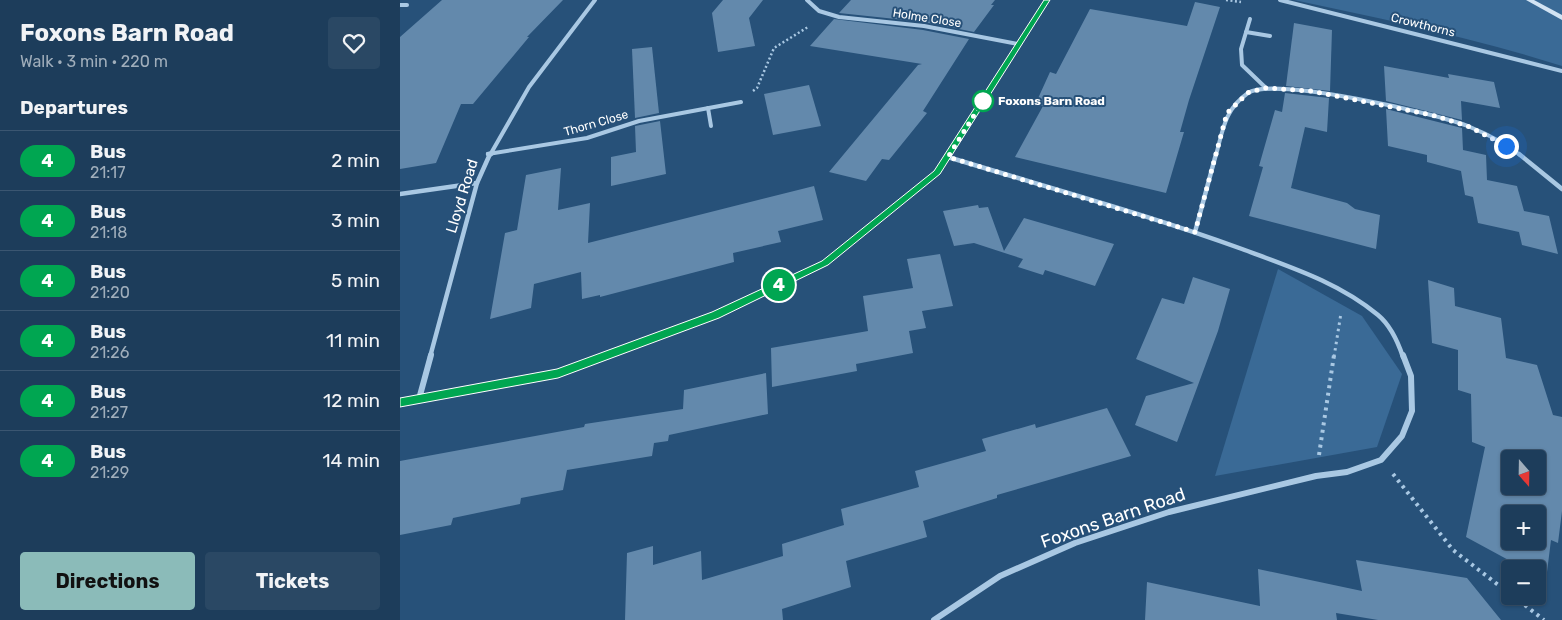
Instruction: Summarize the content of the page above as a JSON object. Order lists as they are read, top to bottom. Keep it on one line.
{"streets":{"street":["Holme Close","Crowthorns","Thorn Close","Lloyd Road","Foxons Barn Road"]},"crossings":[["Thorn Close","Lloyd Road"]],"places":["Foxons Barn Road"],"lines":["bus line 4"],"north":"bottom","page":{"heading":[["Foxons Barn Road","Walk · 3 min · 220 m"],"Departures"],"on_map":"4","list":[{"mark":"4","name":"Bus","note":"21:17","value":"2 min"},{"mark":"4","name":"Bus","note":"21:18","value":"3 min"},{"mark":"4","name":"Bus","note":"21:20","value":"5 min"},{"mark":"4","name":"Bus","note":"21:26","value":"11 min"},{"mark":"4","name":"Bus","note":"21:27","value":"12 min"},{"mark":"4","name":"Bus","note":"21:29","value":"14 min"}],"map_buttons":["+","−"],"buttons":["Directions","Tickets"]}}
